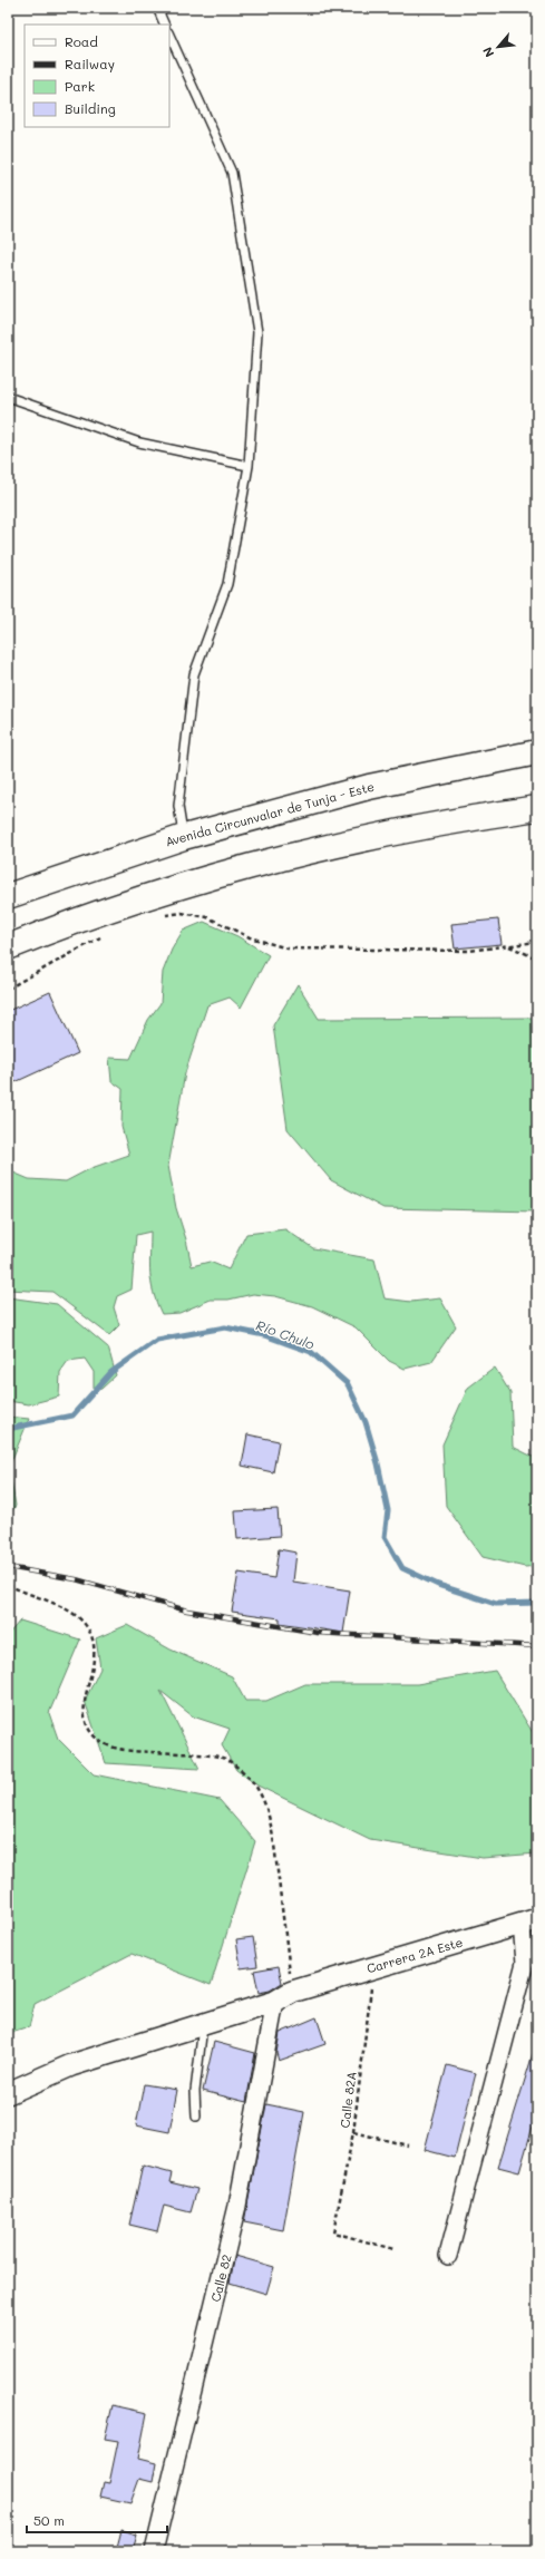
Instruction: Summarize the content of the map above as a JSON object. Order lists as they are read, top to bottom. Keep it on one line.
{"streets":{"highway":["Avenida Circunvalar de Tunja - Este"],"street":["Carrera 2A Este","Calle 82"],"path":["Calle 82A"]},"crossings":[["Carrera 2A Este","Calle 82A"],["Carrera 2A Este","Calle 82"]],"water":["Río Chulo"],"legend":["Road","Railway","Park","Building"],"scale_bar":"50 m","north":"bottom left"}
